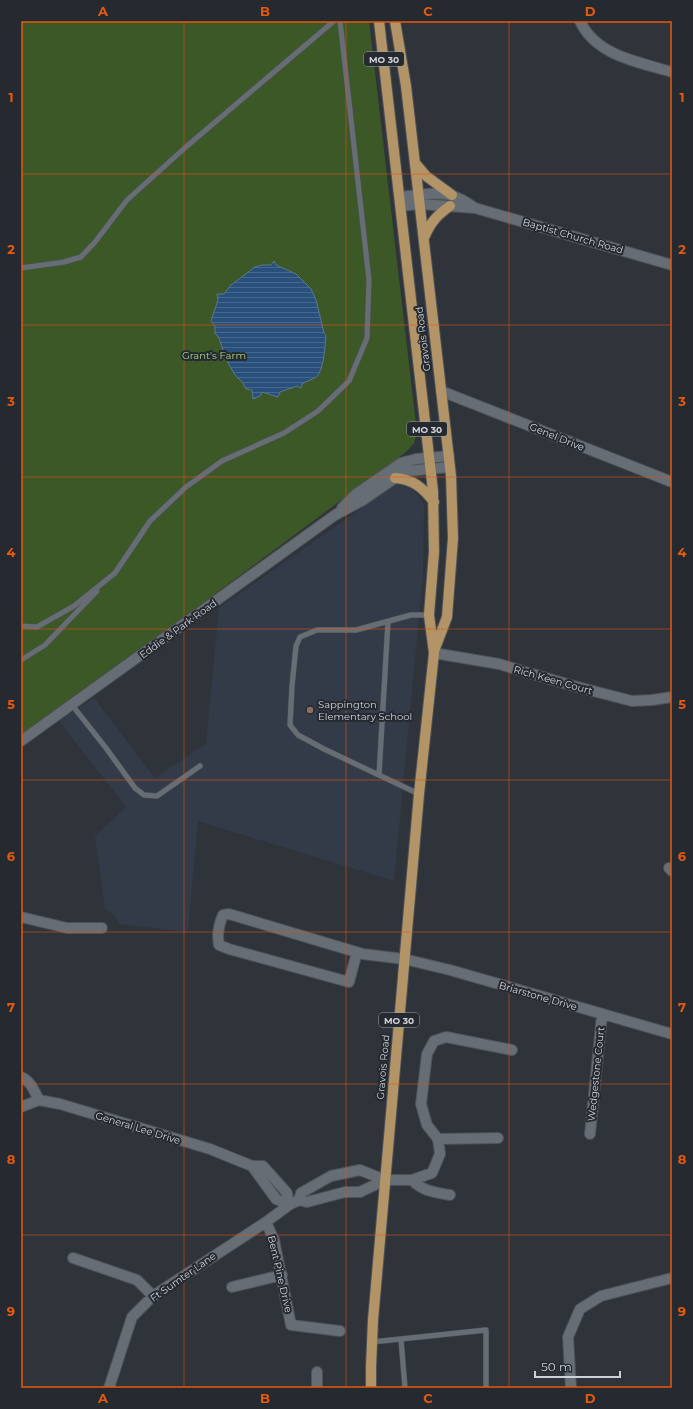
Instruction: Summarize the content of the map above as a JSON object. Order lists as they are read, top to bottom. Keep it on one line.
{"streets":{"main road":["MO 30","Gravois Road"],"street":["Baptist Church Road","Genel Drive","Eddie & Park Road","Rich Keen Court","Briarstone Drive","Wedgestone Court","General Lee Drive","Bent Pine Drive","Ft Sumter Lane"]},"crossings":[["Baptist Church Road","Gravois Road"],["Gravois Road","Genel Drive"],["Gravois Road","Eddie & Park Road"],["Gravois Road","Rich Keen Court"],["Gravois Road","Briarstone Drive"],["Gravois Road","Ft Sumter Lane"],["Briarstone Drive","Wedgestone Court"],["General Lee Drive","Ft Sumter Lane"],["Bent Pine Drive","Ft Sumter Lane"]],"parks":["Grant's Farm"],"places":["Sappington Elementary School"],"scale_bar":"50 m","grid":{"columns":["A","B","C","D"],"rows":["1","2","3","4","5","6","7","8","9"]}}
